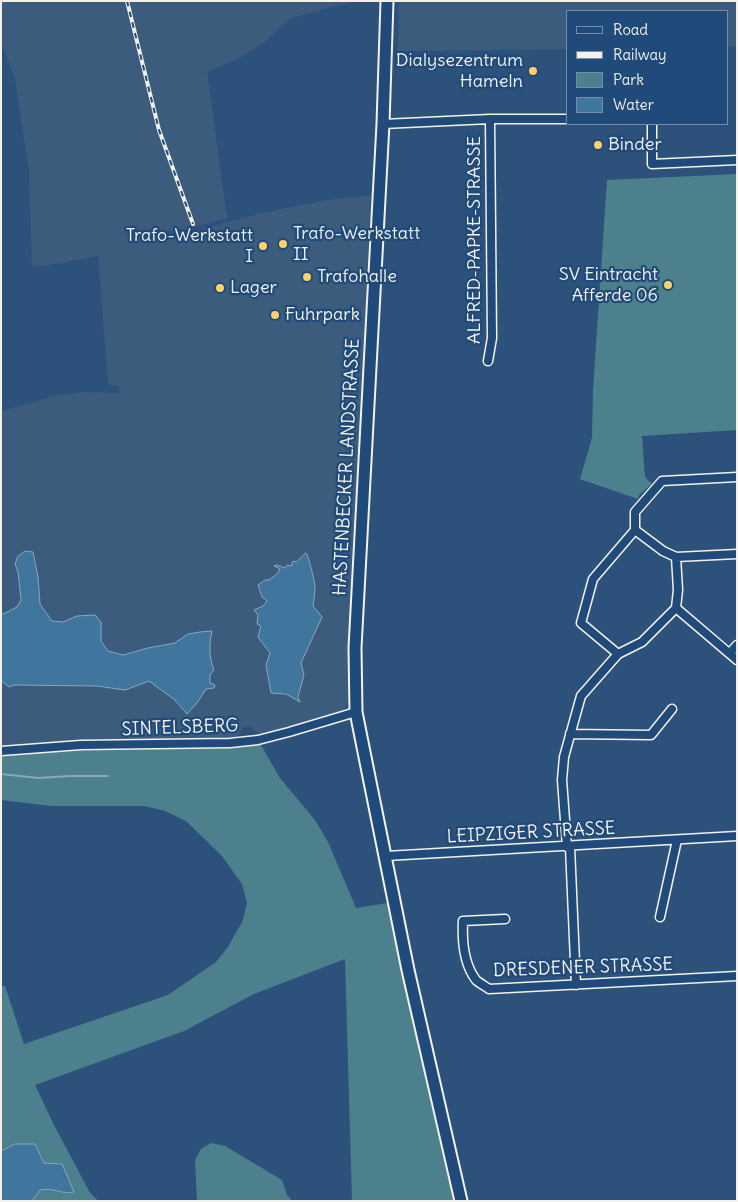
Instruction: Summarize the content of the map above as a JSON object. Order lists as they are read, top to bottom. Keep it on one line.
{"streets":{"main road":["HASTENBECKER LANDSTRASSE"],"street":["ALFRED-PAPKE-STRASSE","SINTELSBERG","LEIPZIGER STRASSE","DRESDENER STRASSE"]},"crossings":[["HASTENBECKER LANDSTRASSE","SINTELSBERG"],["HASTENBECKER LANDSTRASSE","LEIPZIGER STRASSE"]],"places":["Dialysezentrum Hameln","Binder","Trafo-Werkstatt II","Trafo-Werkstatt I","Trafohalle","SV Eintracht Afferde 06","Lager","Fuhrpark"],"legend":["Road","Railway","Park","Water"]}
